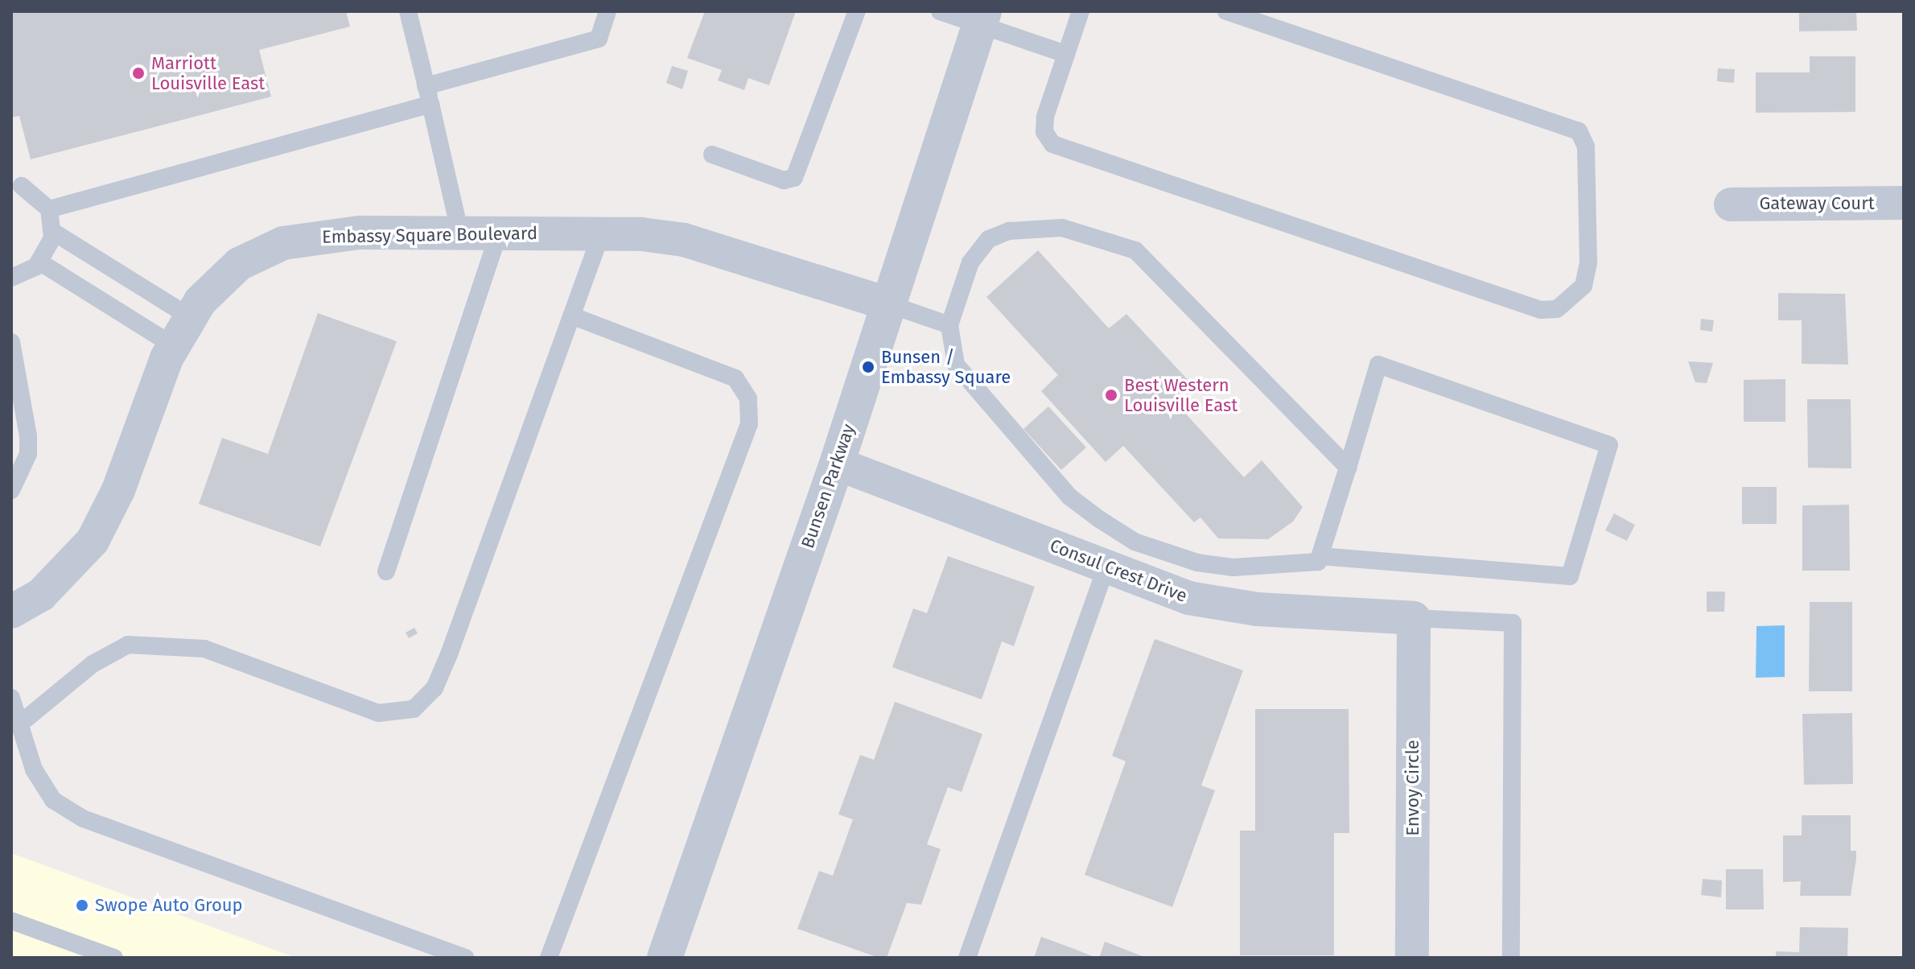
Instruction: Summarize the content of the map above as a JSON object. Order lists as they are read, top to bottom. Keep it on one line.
{"streets":{"street":["Gateway Court","Embassy Square Boulevard","Bunsen Parkway","Consul Crest Drive","Envoy Circle"]},"crossings":[["Embassy Square Boulevard","Bunsen Parkway"],["Bunsen Parkway","Consul Crest Drive"],["Consul Crest Drive","Envoy Circle"]],"places":["Marriott Louisville East","Bunsen / Embassy Square","Best Western Louisville East","Swope Auto Group"]}
